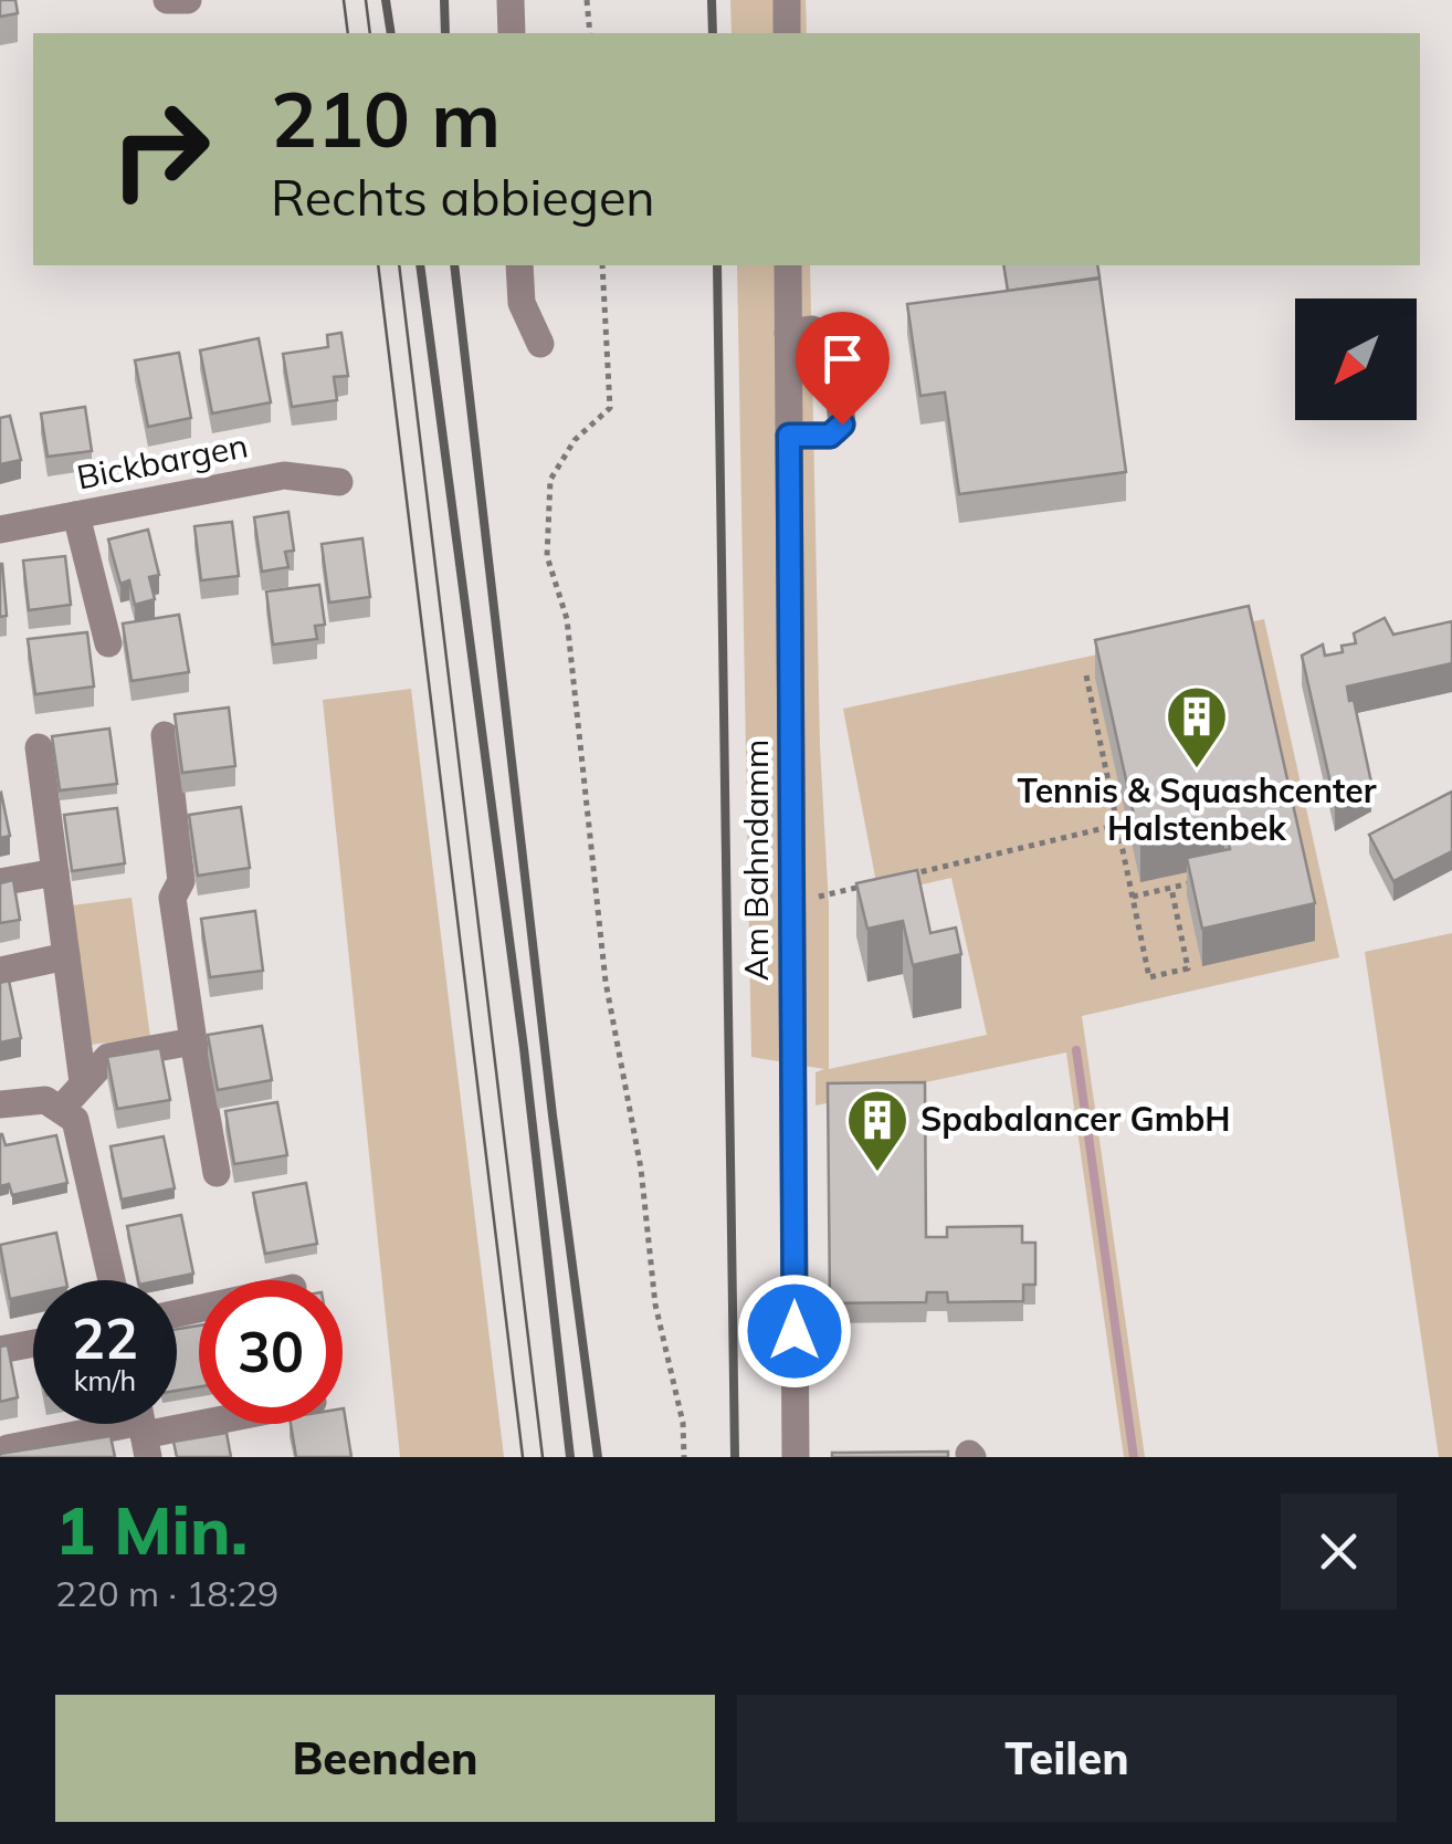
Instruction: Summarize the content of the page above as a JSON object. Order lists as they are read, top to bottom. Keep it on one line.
{"streets":{"street":["Bickbargen","Am Bahndamm"]},"places":{"building":["Tennis & Squashcenter Halstenbek","Spabalancer GmbH"]},"north":"bottom left","page":{"turn":["210 m","Rechts abbiegen"],"speed":"22 km/h","limit":"30","heading":["1 Min.","220 m · 18:29"],"buttons":["Beenden","Teilen"]}}
